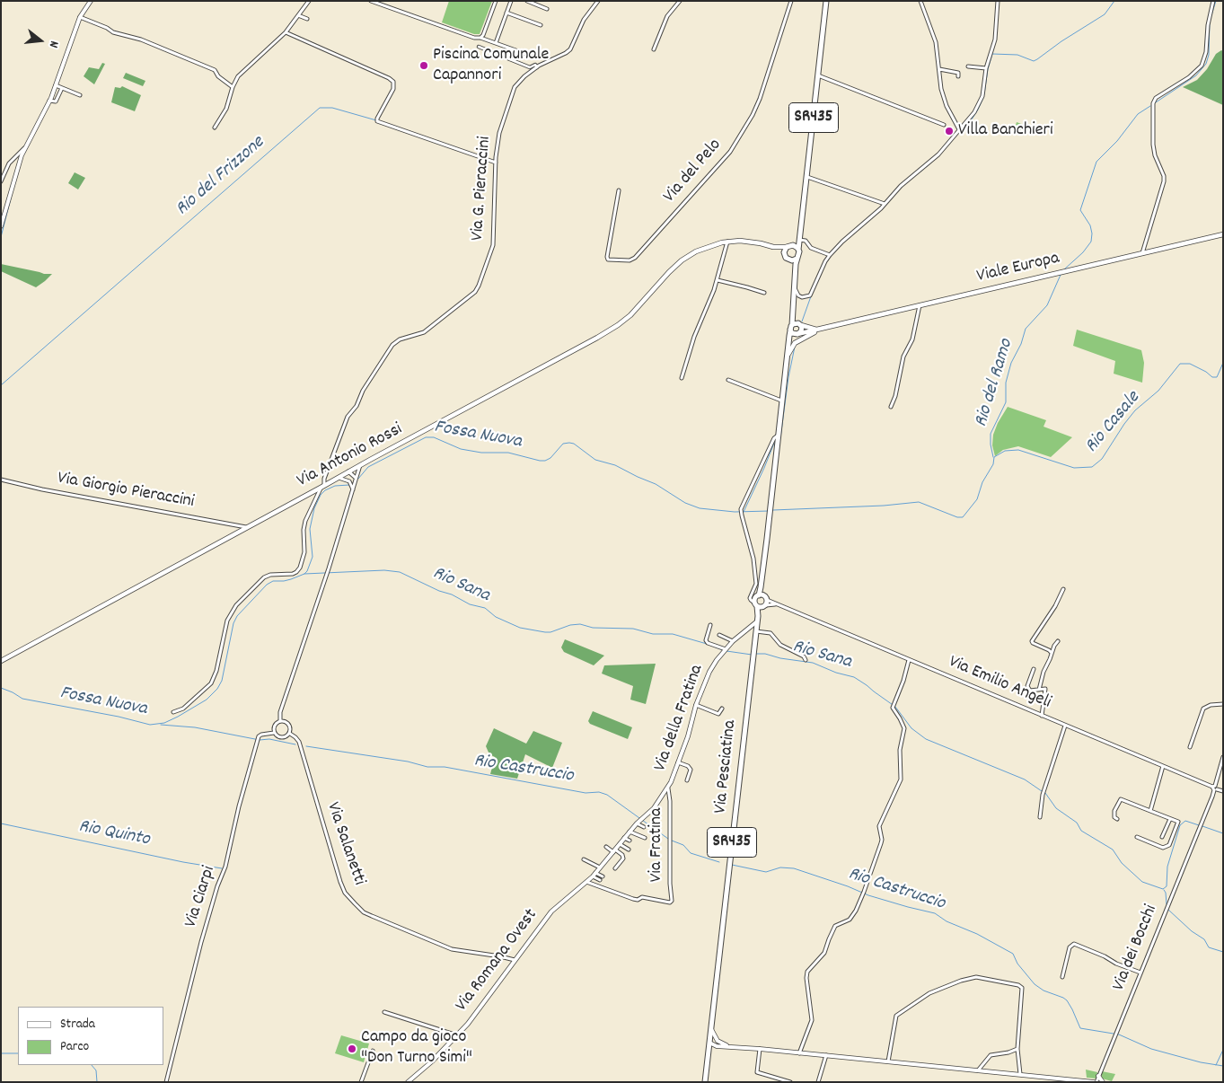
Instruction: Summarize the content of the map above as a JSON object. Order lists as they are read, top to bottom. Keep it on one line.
{"streets":{"main road":["SR435","Viale Europa","Via Antonio Rossi","Via Pesciatina"],"street":["Via del Pelo","Via G. Pieraccini","Via Giorgio Pieraccini","Via Emilio Angeli","Via della Fratina","Via Salanetti","Via Fratina","Via Ciarpi","Via dei Bocchi","Via Romana Ovest"]},"crossings":[["Via G. Pieraccini","Via Antonio Rossi"],["Viale Europa","Via Pesciatina"],["Via Antonio Rossi","Via Giorgio Pieraccini"],["Via Emilio Angeli","Via Pesciatina"],["Via Emilio Angeli","Via dei Bocchi"],["Via della Fratina","Via Pesciatina"],["Via della Fratina","Via Fratina"],["Via della Fratina","Via Romana Ovest"],["Via Salanetti","Via Ciarpi"],["Via Salanetti","Via Romana Ovest"],["Via Fratina","Via Romana Ovest"]],"water":["Rio del Frizzone","Rio del Ramo","Rio Casale","Fossa Nuova","Rio Sana","Rio Castruccio","Rio Quinto"],"places":["Piscina Comunale Capannori","Villa Banchieri","Campo da gioco \"Don Turno Simi\""],"legend":["Strada","Parco"],"north":"right"}
